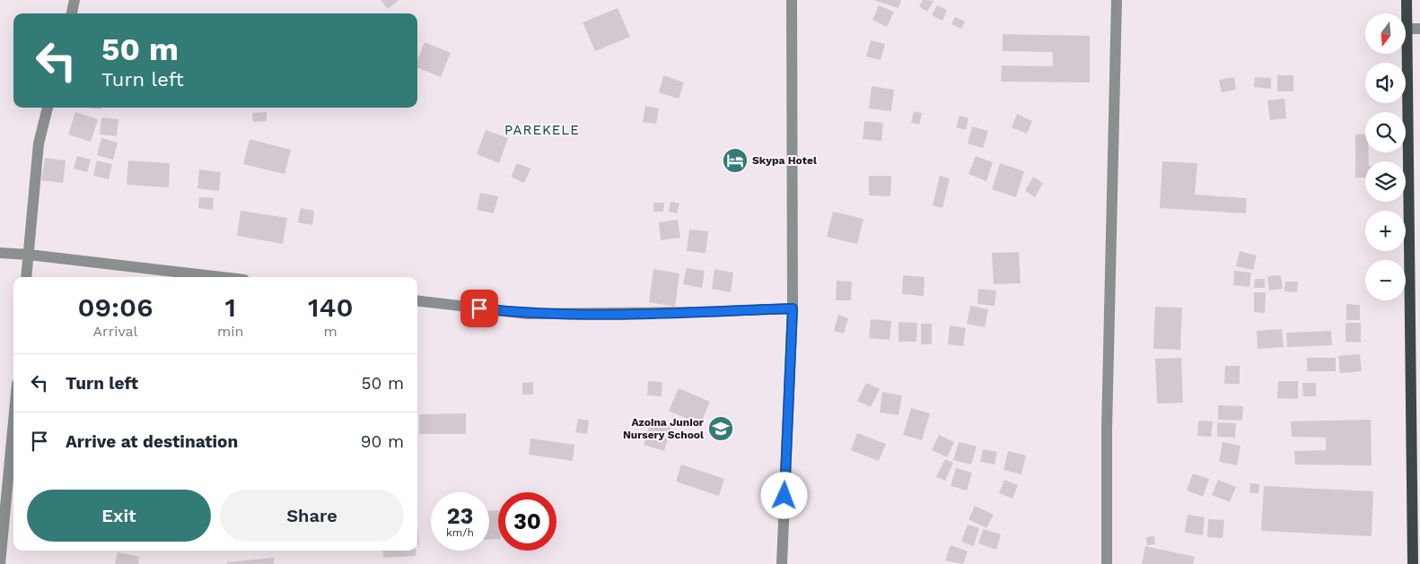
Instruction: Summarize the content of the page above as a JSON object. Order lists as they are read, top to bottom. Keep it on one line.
{"districts":["PAREKELE"],"places":{"hotel":["Skypa Hotel"],"school or university":["Azoina Junior Nursery School"]},"north":"bottom","page":{"map_buttons":["+","−"],"turn":["50 m","Turn left"],"eta":["09:06","Arrival","1","min","140","m"],"list":[{"name":"Turn left","value":"50 m"},{"name":"Arrive at destination","value":"90 m"}],"buttons":["Exit","Share"],"speed":"23 km/h","limit":"30"}}
